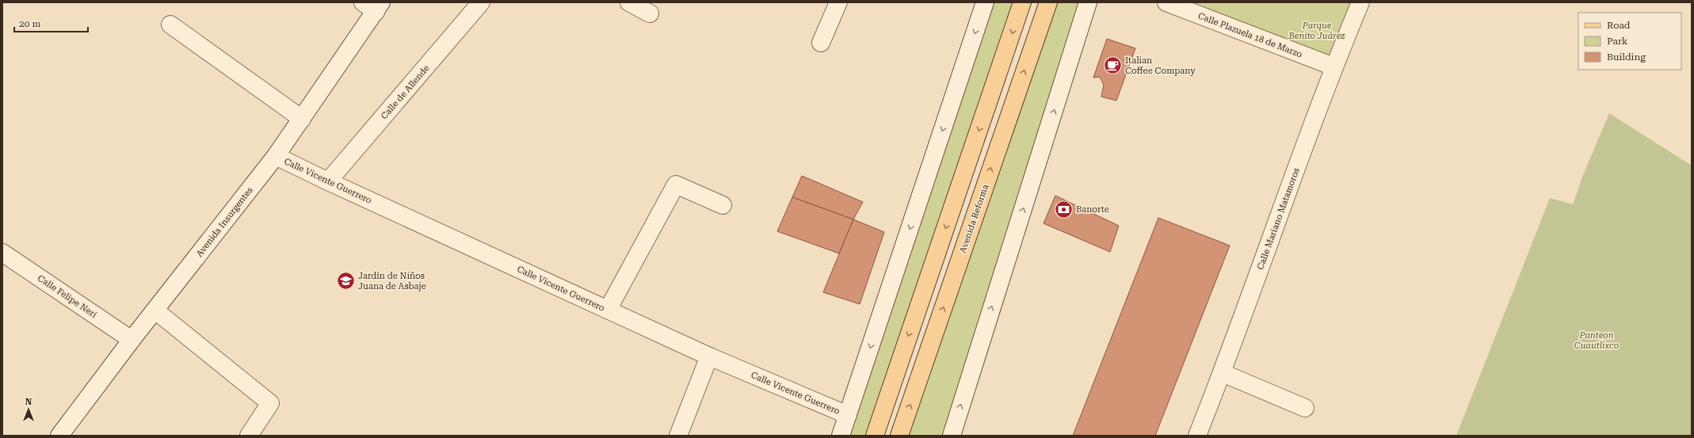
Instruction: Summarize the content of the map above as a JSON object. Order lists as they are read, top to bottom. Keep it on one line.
{"streets":{"main road":["Avenida Reforma"],"street":["Calle Plazuela 18 de Marzo","Calle de Allende","Calle Vicente Guerrero","Calle Mariano Matamoros","Avenida Insurgentes","Calle Felipe Neri"]},"crossings":[["Calle Plazuela 18 de Marzo","Calle Mariano Matamoros"],["Calle de Allende","Calle Vicente Guerrero"],["Calle Vicente Guerrero","Avenida Insurgentes"],["Avenida Insurgentes","Calle Felipe Neri"]],"parks":["Parque Benito Juárez","Panteon Cuautlixco"],"places":{"cafe":["Italian Coffee Company"],"bank":["Banorte"],"school or university":["Jardín de Niños Juana de Asbaje"]},"legend":["Road","Park","Building"],"scale_bar":"20 m","north":"top"}
